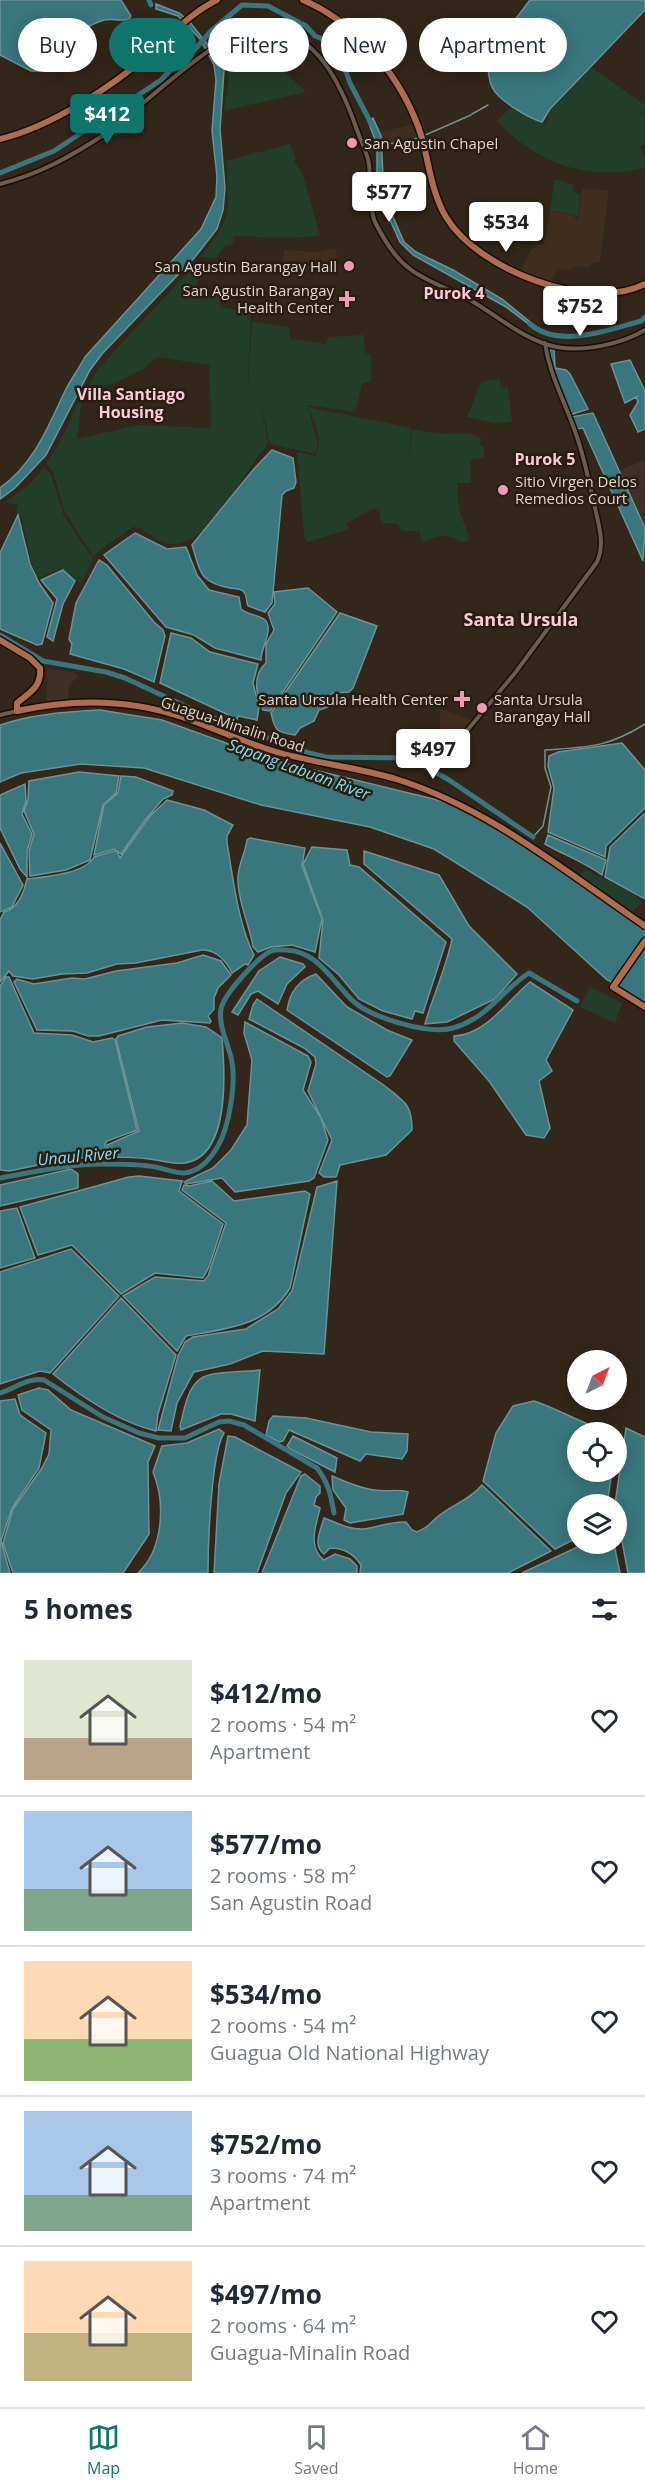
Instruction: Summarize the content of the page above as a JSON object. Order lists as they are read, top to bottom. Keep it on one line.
{"streets":{"main road":["Guagua-Minalin Road"]},"districts":["Purok 4","Villa Santiago Housing","Purok 5","Santa Ursula"],"water":["Sapang Labuan River","Unaul River"],"places":{"other":["San Agustin Chapel","San Agustin Barangay Hall","Sitio Virgen Delos Remedios Court","Santa Ursula Barangay Hall"],"health":["San Agustin Barangay Health Center","Santa Ursula Health Center"]},"north":"top right","page":{"chip":["Buy","Rent","Filters","New","Apartment"],"price":["$412","$577","$534","$752","$497"],"heading":"5 homes","list":[{"name":"$412/mo","note":"2 rooms · 54 m² · Apartment"},{"name":"$577/mo","note":"2 rooms · 58 m² · San Agustin Road"},{"name":"$534/mo","note":"2 rooms · 54 m² · Guagua Old National Highway"},{"name":"$752/mo","note":"3 rooms · 74 m² · Apartment"},{"name":"$497/mo","note":"2 rooms · 64 m² · Guagua-Minalin Road"}],"tabs":["Map","Saved","Home"]}}
